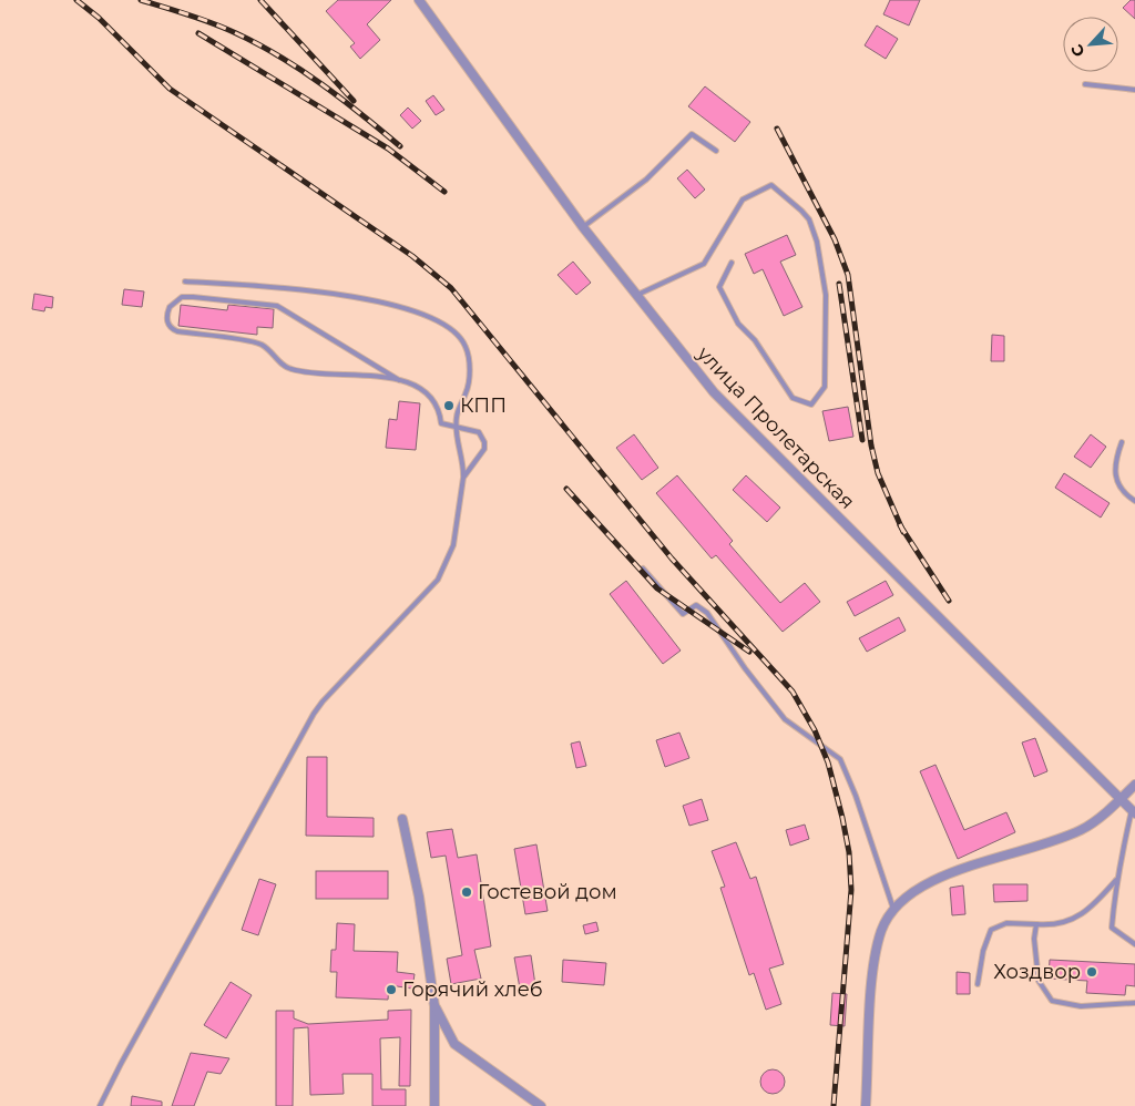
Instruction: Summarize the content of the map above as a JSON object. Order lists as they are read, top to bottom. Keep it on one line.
{"streets":{"street":["улица Пролетарская"]},"places":["КПП","Гостевой дом","Хоздвор","Горячий хлеб"],"north":"bottom left"}
